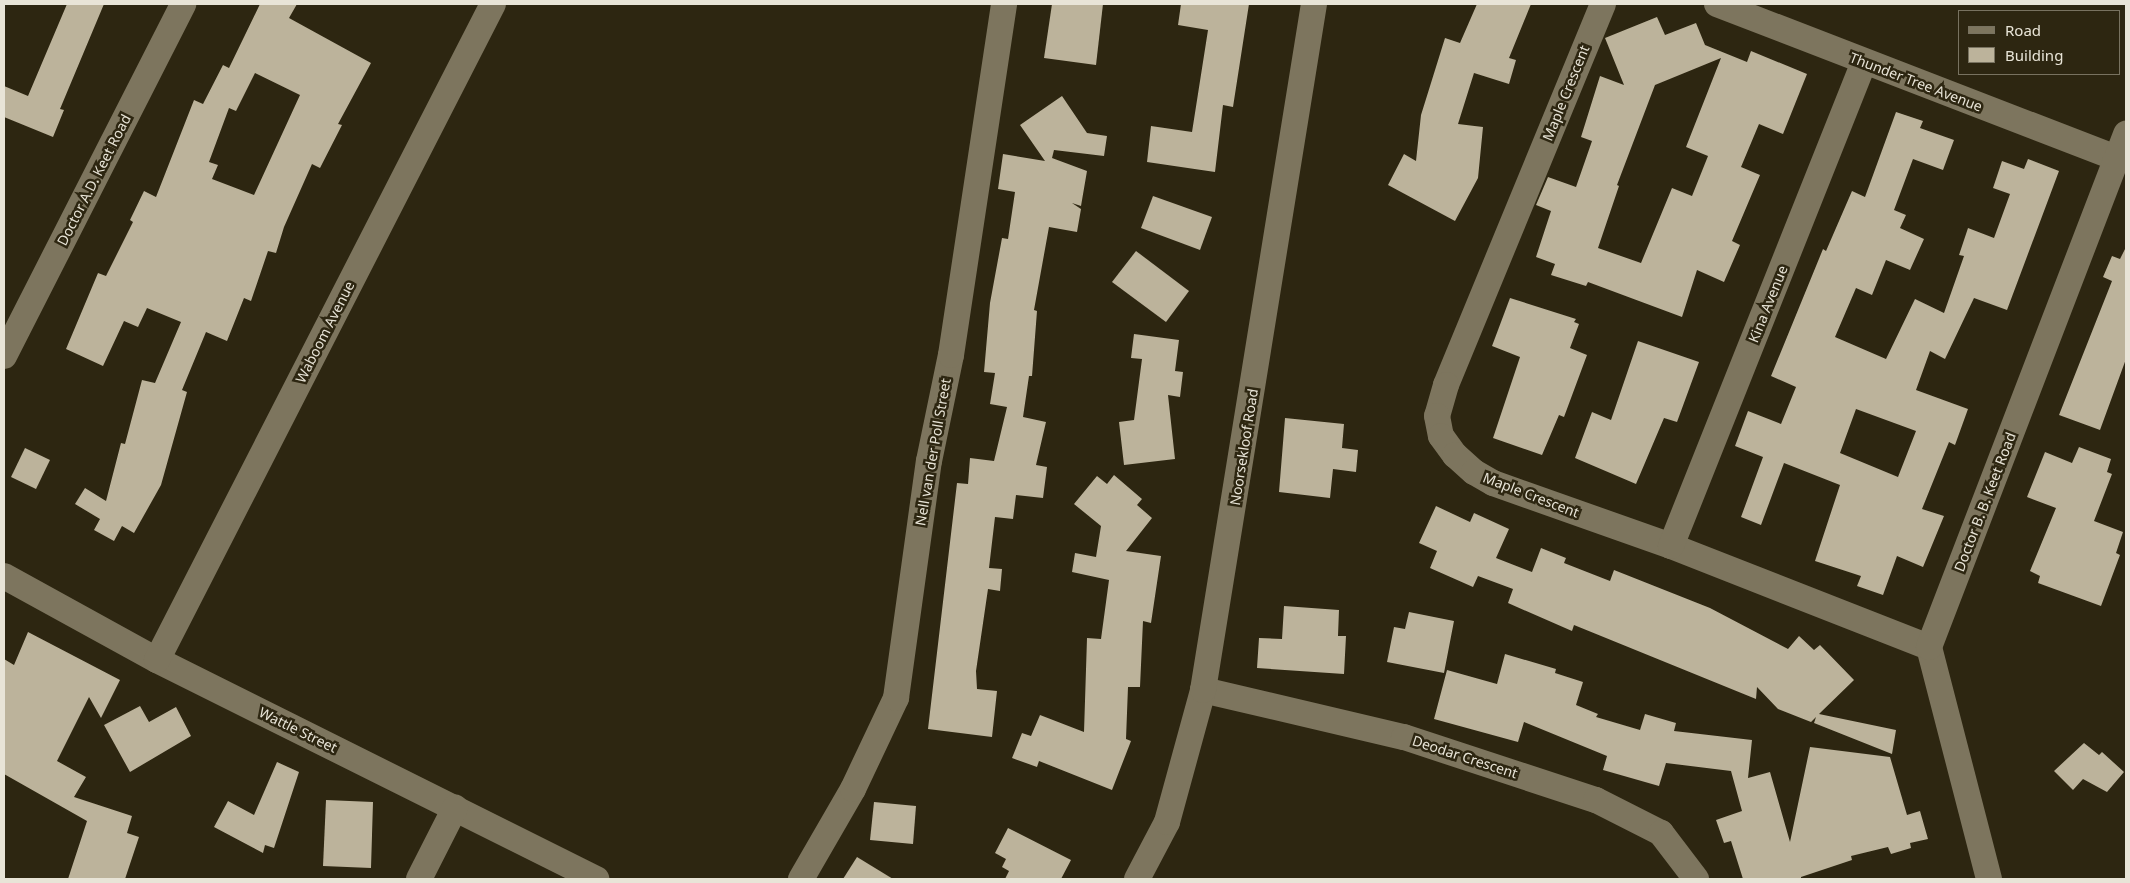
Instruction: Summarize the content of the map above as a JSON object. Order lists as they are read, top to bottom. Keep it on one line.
{"streets":{"street":["Thunder Tree Avenue","Maple Crescent","Doctor A.D. Keet Road","Kina Avenue","Waboom Avenue","Noorsekloof Road","Nell van der Poll Street","Doctor B. B. Keet Road","Wattle Street","Deodar Crescent"]},"crossings":[["Thunder Tree Avenue","Kina Avenue"],["Thunder Tree Avenue","Doctor B. B. Keet Road"],["Maple Crescent","Kina Avenue"],["Maple Crescent","Doctor B. B. Keet Road"],["Waboom Avenue","Wattle Street"],["Noorsekloof Road","Deodar Crescent"]],"legend":["Road","Building"]}
